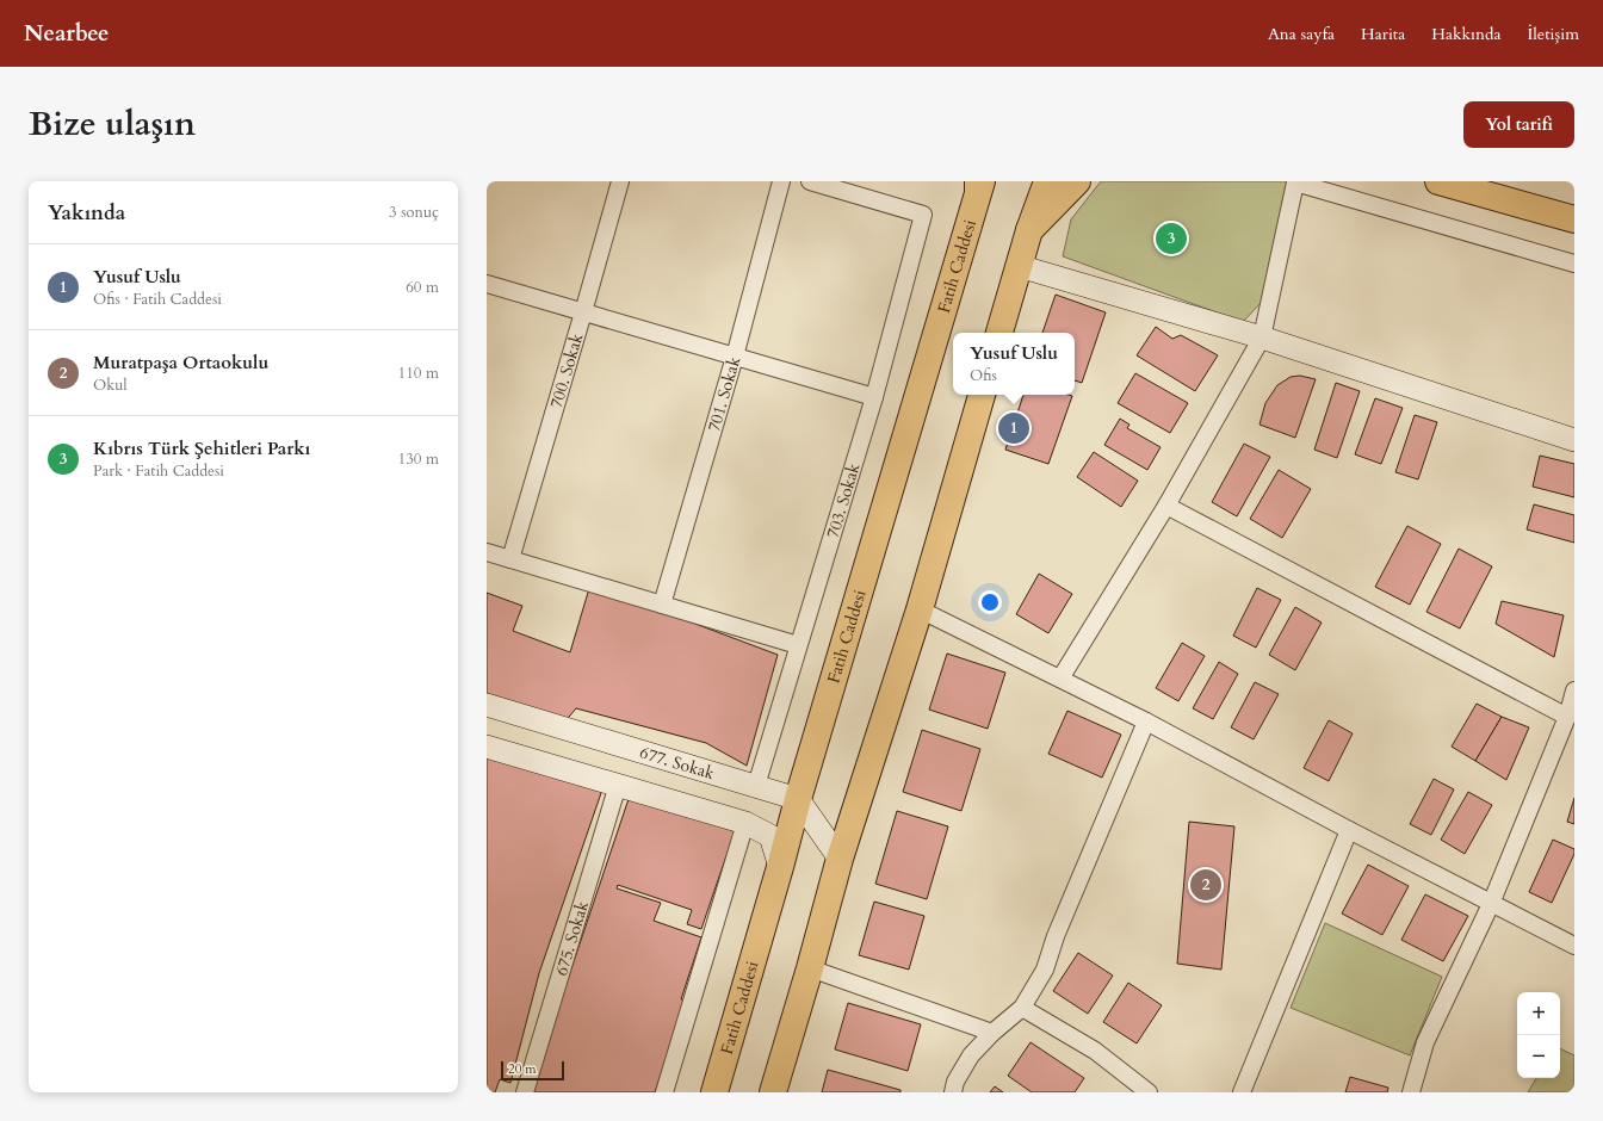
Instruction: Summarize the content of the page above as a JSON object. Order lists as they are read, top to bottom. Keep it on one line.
{"streets":{"main road":["Fatih Caddesi"],"street":["700. Sokak","701. Sokak","703. Sokak","677. Sokak","675. Sokak"]},"crossings":[["Fatih Caddesi","677. Sokak"],["703. Sokak","677. Sokak"]],"scale_bar":"20 m","page":{"header":"Nearbee","nav":["Ana sayfa","Harita","Hakkında","İletişim"],"title":"Bize ulaşın","buttons":"Yol tarifi","heading":["Yakında","3 sonuç"],"pins":["3","1","2"],"list":[{"mark":"1","name":"Yusuf Uslu","note":"Ofis · Fatih Caddesi","value":"60 m"},{"mark":"2","name":"Muratpaşa Ortaokulu","note":"Okul","value":"110 m"},{"mark":"3","name":"Kıbrıs Türk Şehitleri Parkı","note":"Park · Fatih Caddesi","value":"130 m"}],"popup":["Yusuf Uslu","Ofis"],"map_buttons":["+","−"],"scale":"20 m"}}
